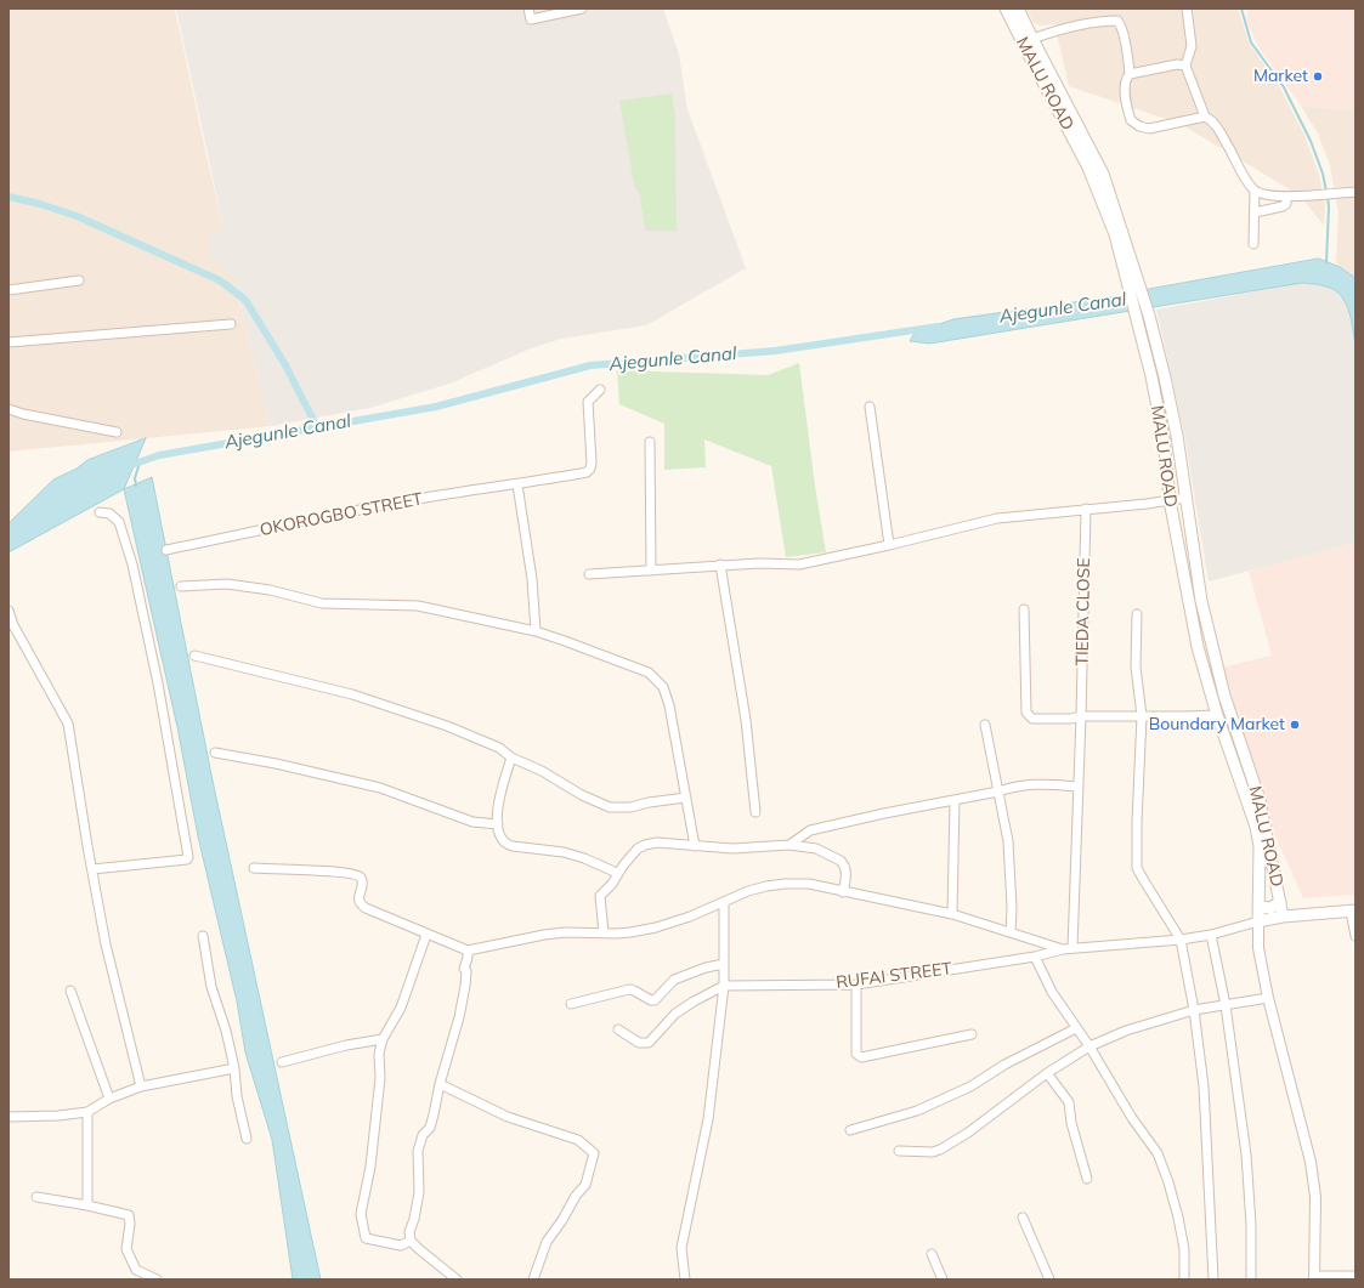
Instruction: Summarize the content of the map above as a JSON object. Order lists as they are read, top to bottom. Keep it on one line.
{"streets":{"main road":["MALU ROAD"],"street":["OKOROGBO STREET","TIEDA CLOSE","RUFAI STREET"]},"crossings":[["MALU ROAD","RUFAI STREET"],["TIEDA CLOSE","RUFAI STREET"]],"water":["Ajegunle Canal"],"places":["Market","Boundary Market"]}
